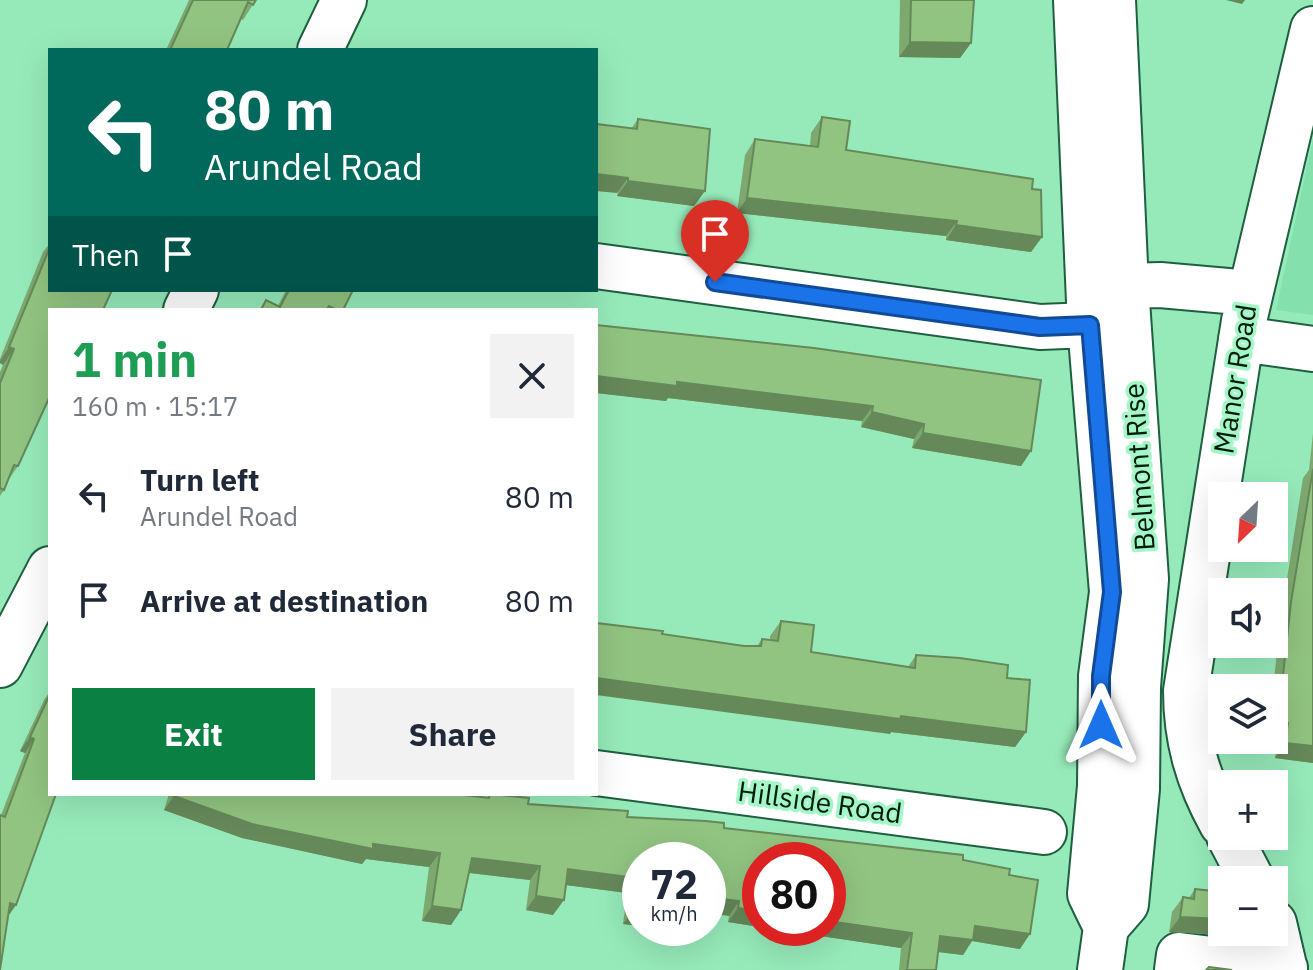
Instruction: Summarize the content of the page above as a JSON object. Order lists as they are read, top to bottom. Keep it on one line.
{"streets":{"main road":["Manor Road","Belmont Rise","Hillside Road"]},"north":"bottom left","page":{"turn":["80 m","Arundel Road"],"then":"Then","heading":["1 min","160 m · 15:17"],"list":[{"name":"Turn left","note":"Arundel Road","value":"80 m"},{"name":"Arrive at destination","value":"80 m"}],"map_buttons":["+","−"],"buttons":["Exit","Share"],"speed":"72 km/h","limit":"80"}}
